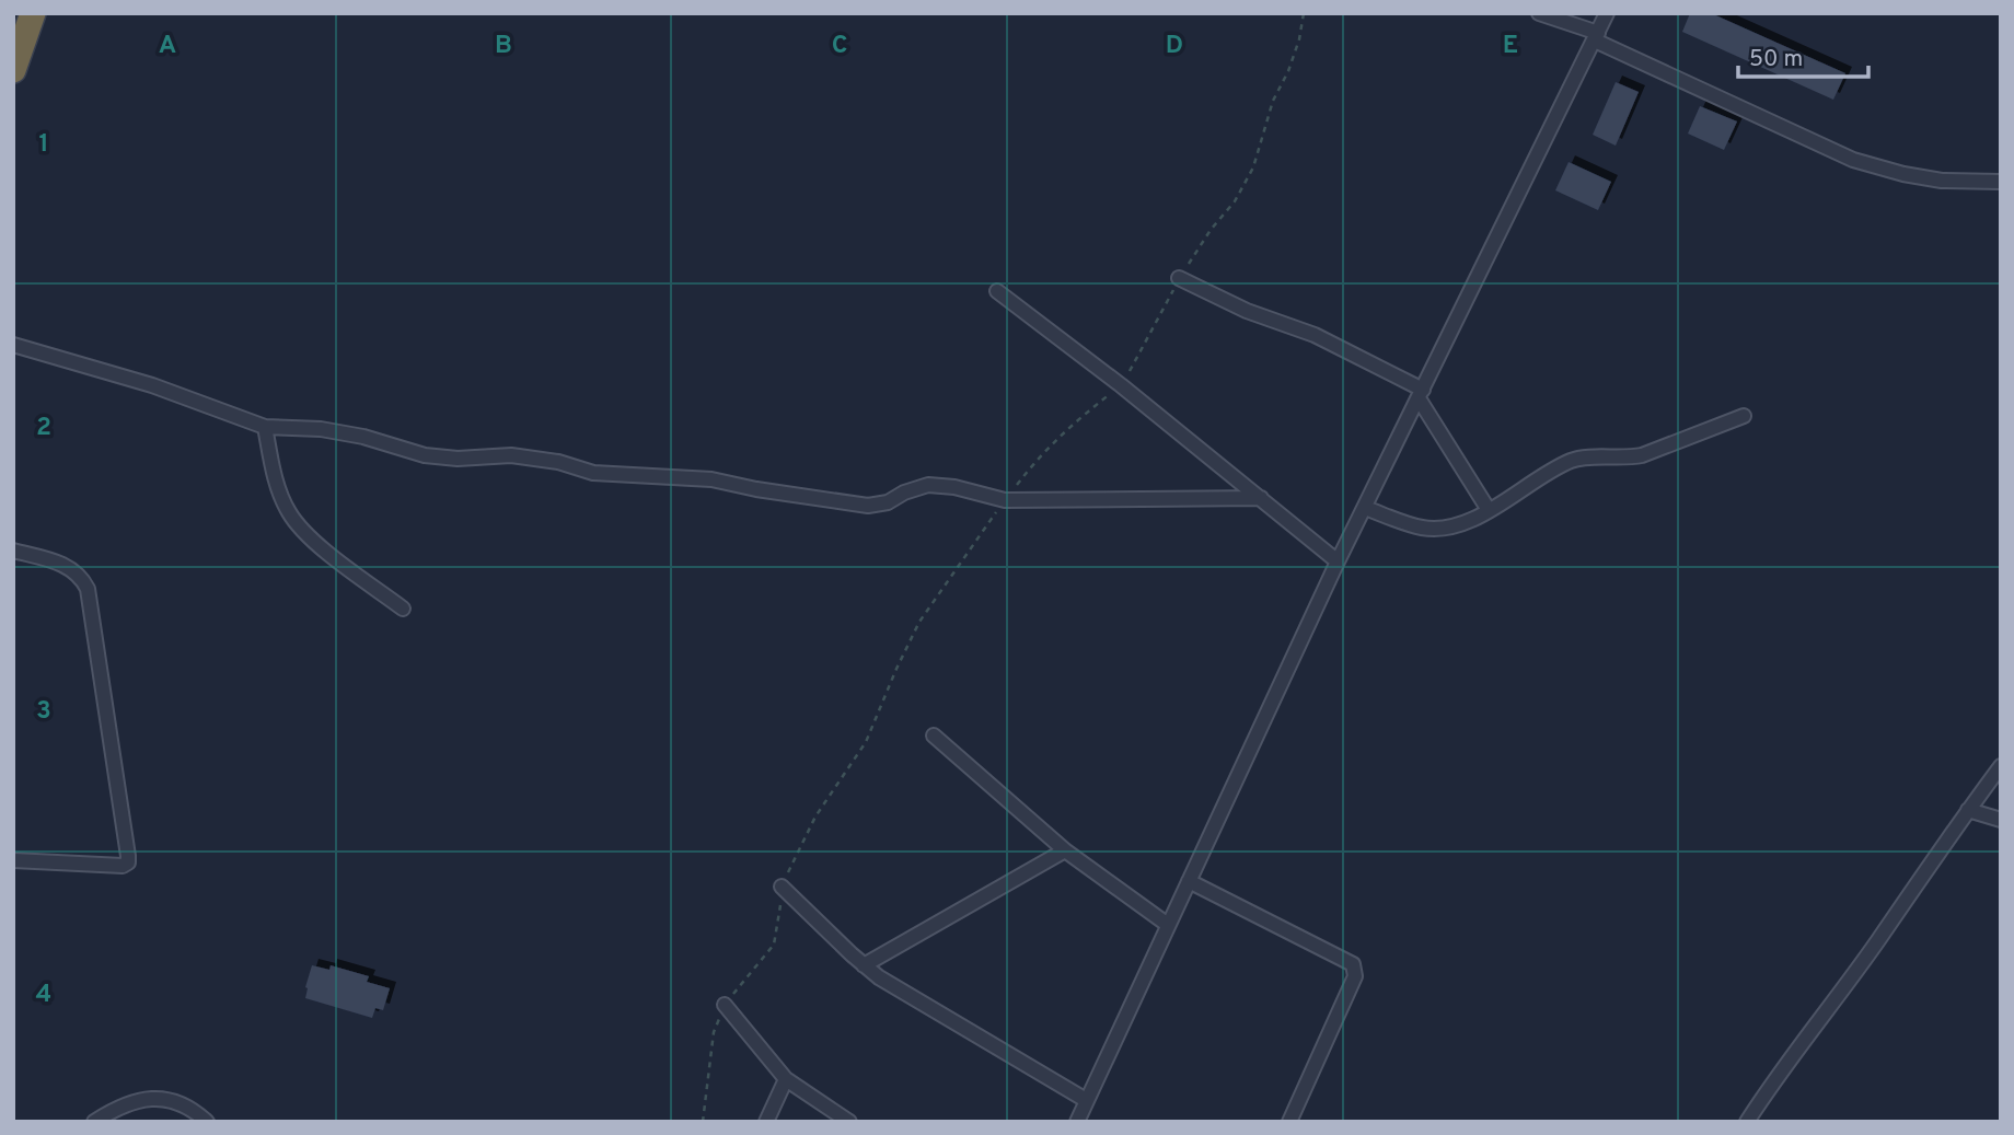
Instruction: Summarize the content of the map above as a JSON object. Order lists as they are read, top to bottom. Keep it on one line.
{"scale_bar":"50 m","grid":{"columns":["A","B","C","D","E"],"rows":["1","2","3","4"]}}
